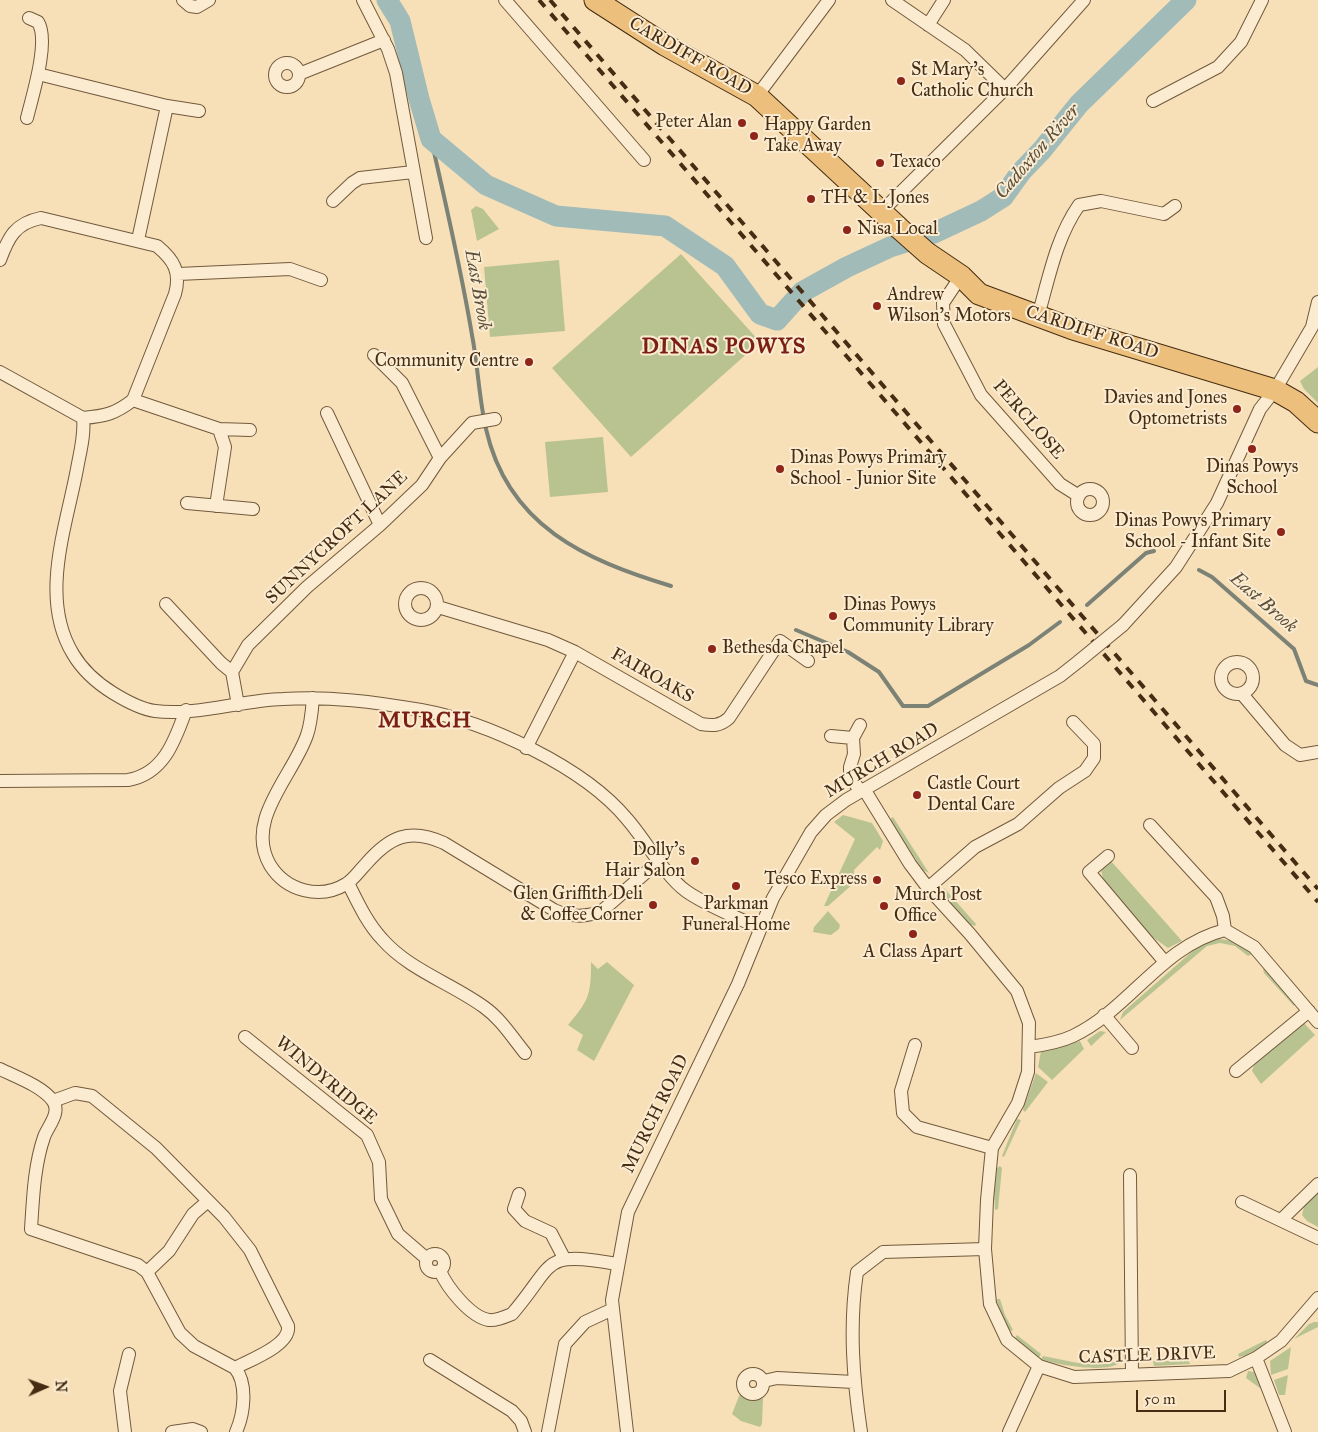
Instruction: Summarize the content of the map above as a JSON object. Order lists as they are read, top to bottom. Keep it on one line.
{"streets":{"main road":["CARDIFF ROAD"],"street":["PERCLOSE","SUNNYCROFT LANE","FAIROAKS","MURCH ROAD","WINDYRIDGE","CASTLE DRIVE"]},"crossings":[["CARDIFF ROAD","PERCLOSE"],["CARDIFF ROAD","MURCH ROAD"],["MURCH ROAD","CASTLE DRIVE"]],"districts":["DINAS POWYS","MURCH"],"water":["Cadoxton River","East Brook"],"places":["St Mary's Catholic Church","Peter Alan","Happy Garden Take Away","Texaco","TH & L Jones","Nisa Local","Andrew Wilson's Motors","Community Centre","Davies and Jones Optometrists","Dinas Powys School","Dinas Powys Primary School - Junior Site","Dinas Powys Primary School - Infant Site","Dinas Powys Community Library","Bethesda Chapel","Castle Court Dental Care","Dolly's Hair Salon","Tesco Express","Parkman Funeral Home","Glen Griffith Deli & Coffee Corner","Murch Post Office","A Class Apart"],"scale_bar":"50 m","north":"right"}
